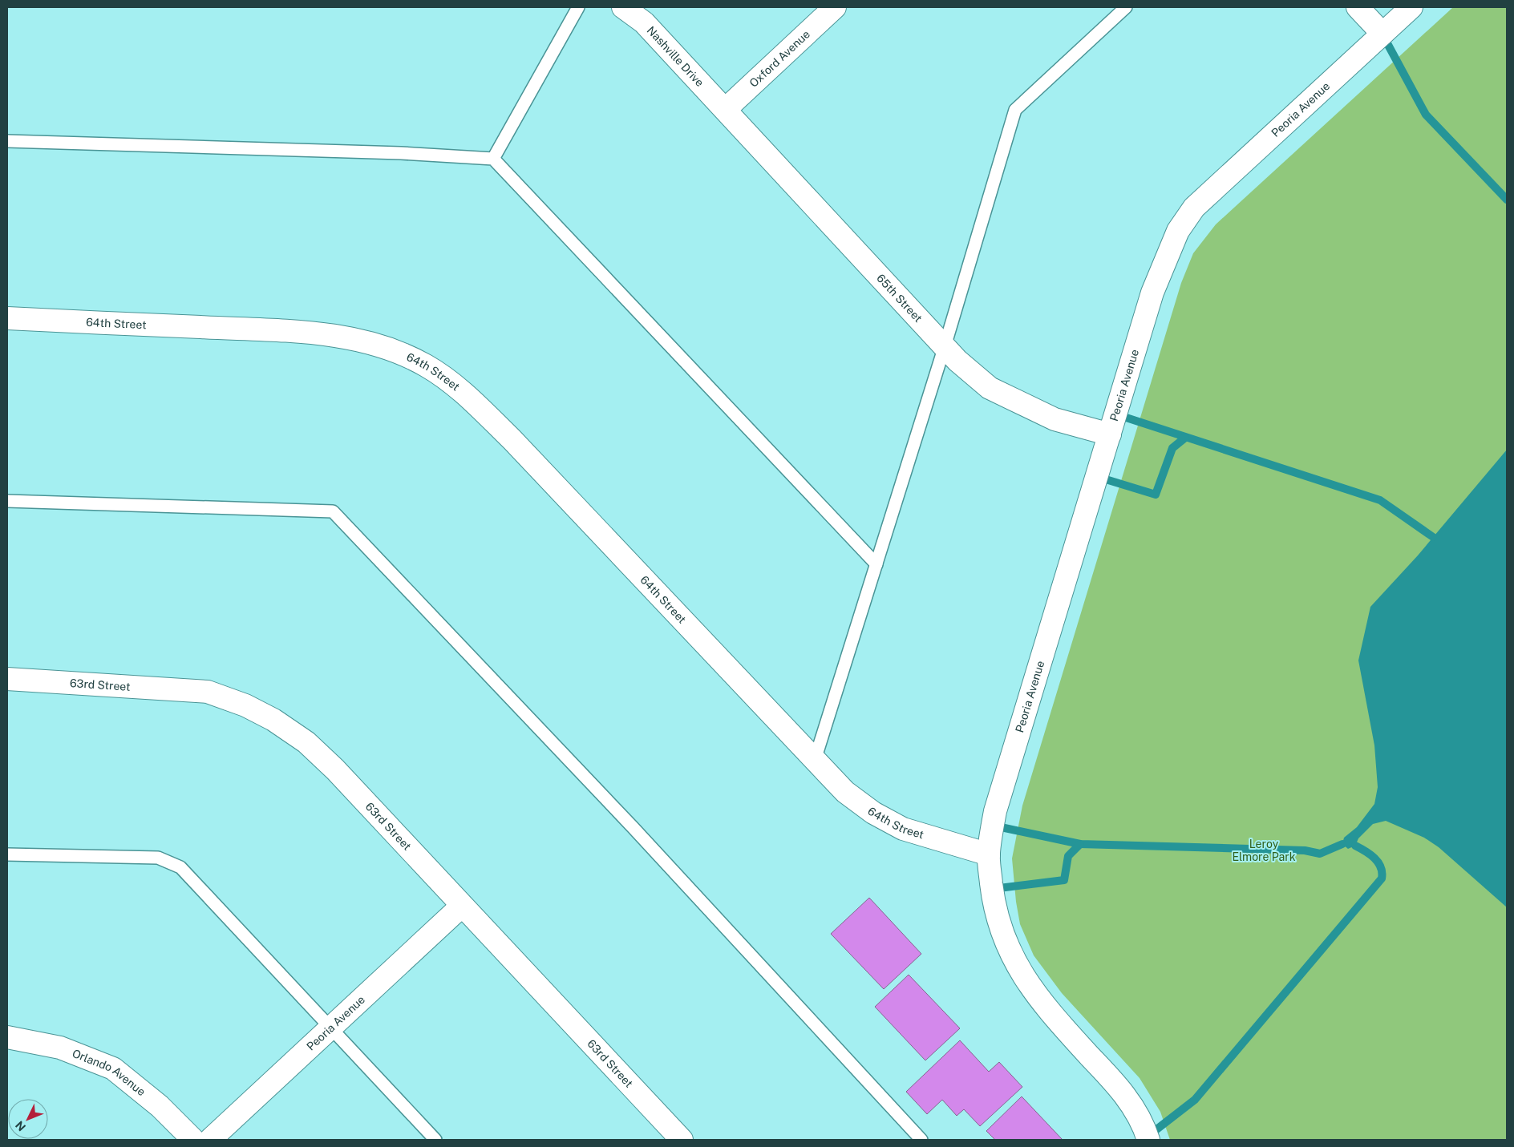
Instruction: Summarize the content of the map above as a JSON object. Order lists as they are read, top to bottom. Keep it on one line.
{"streets":{"street":["Nashville Drive","Oxford Avenue","Peoria Avenue","65th Street","64th Street","63rd Street","Orlando Avenue"]},"crossings":[["Nashville Drive","Oxford Avenue"],["Nashville Drive","65th Street"],["Oxford Avenue","65th Street"],["Peoria Avenue","65th Street"],["Peoria Avenue","64th Street"],["Peoria Avenue","63rd Street"]],"parks":["Leroy Elmore Park"],"north":"bottom left"}
